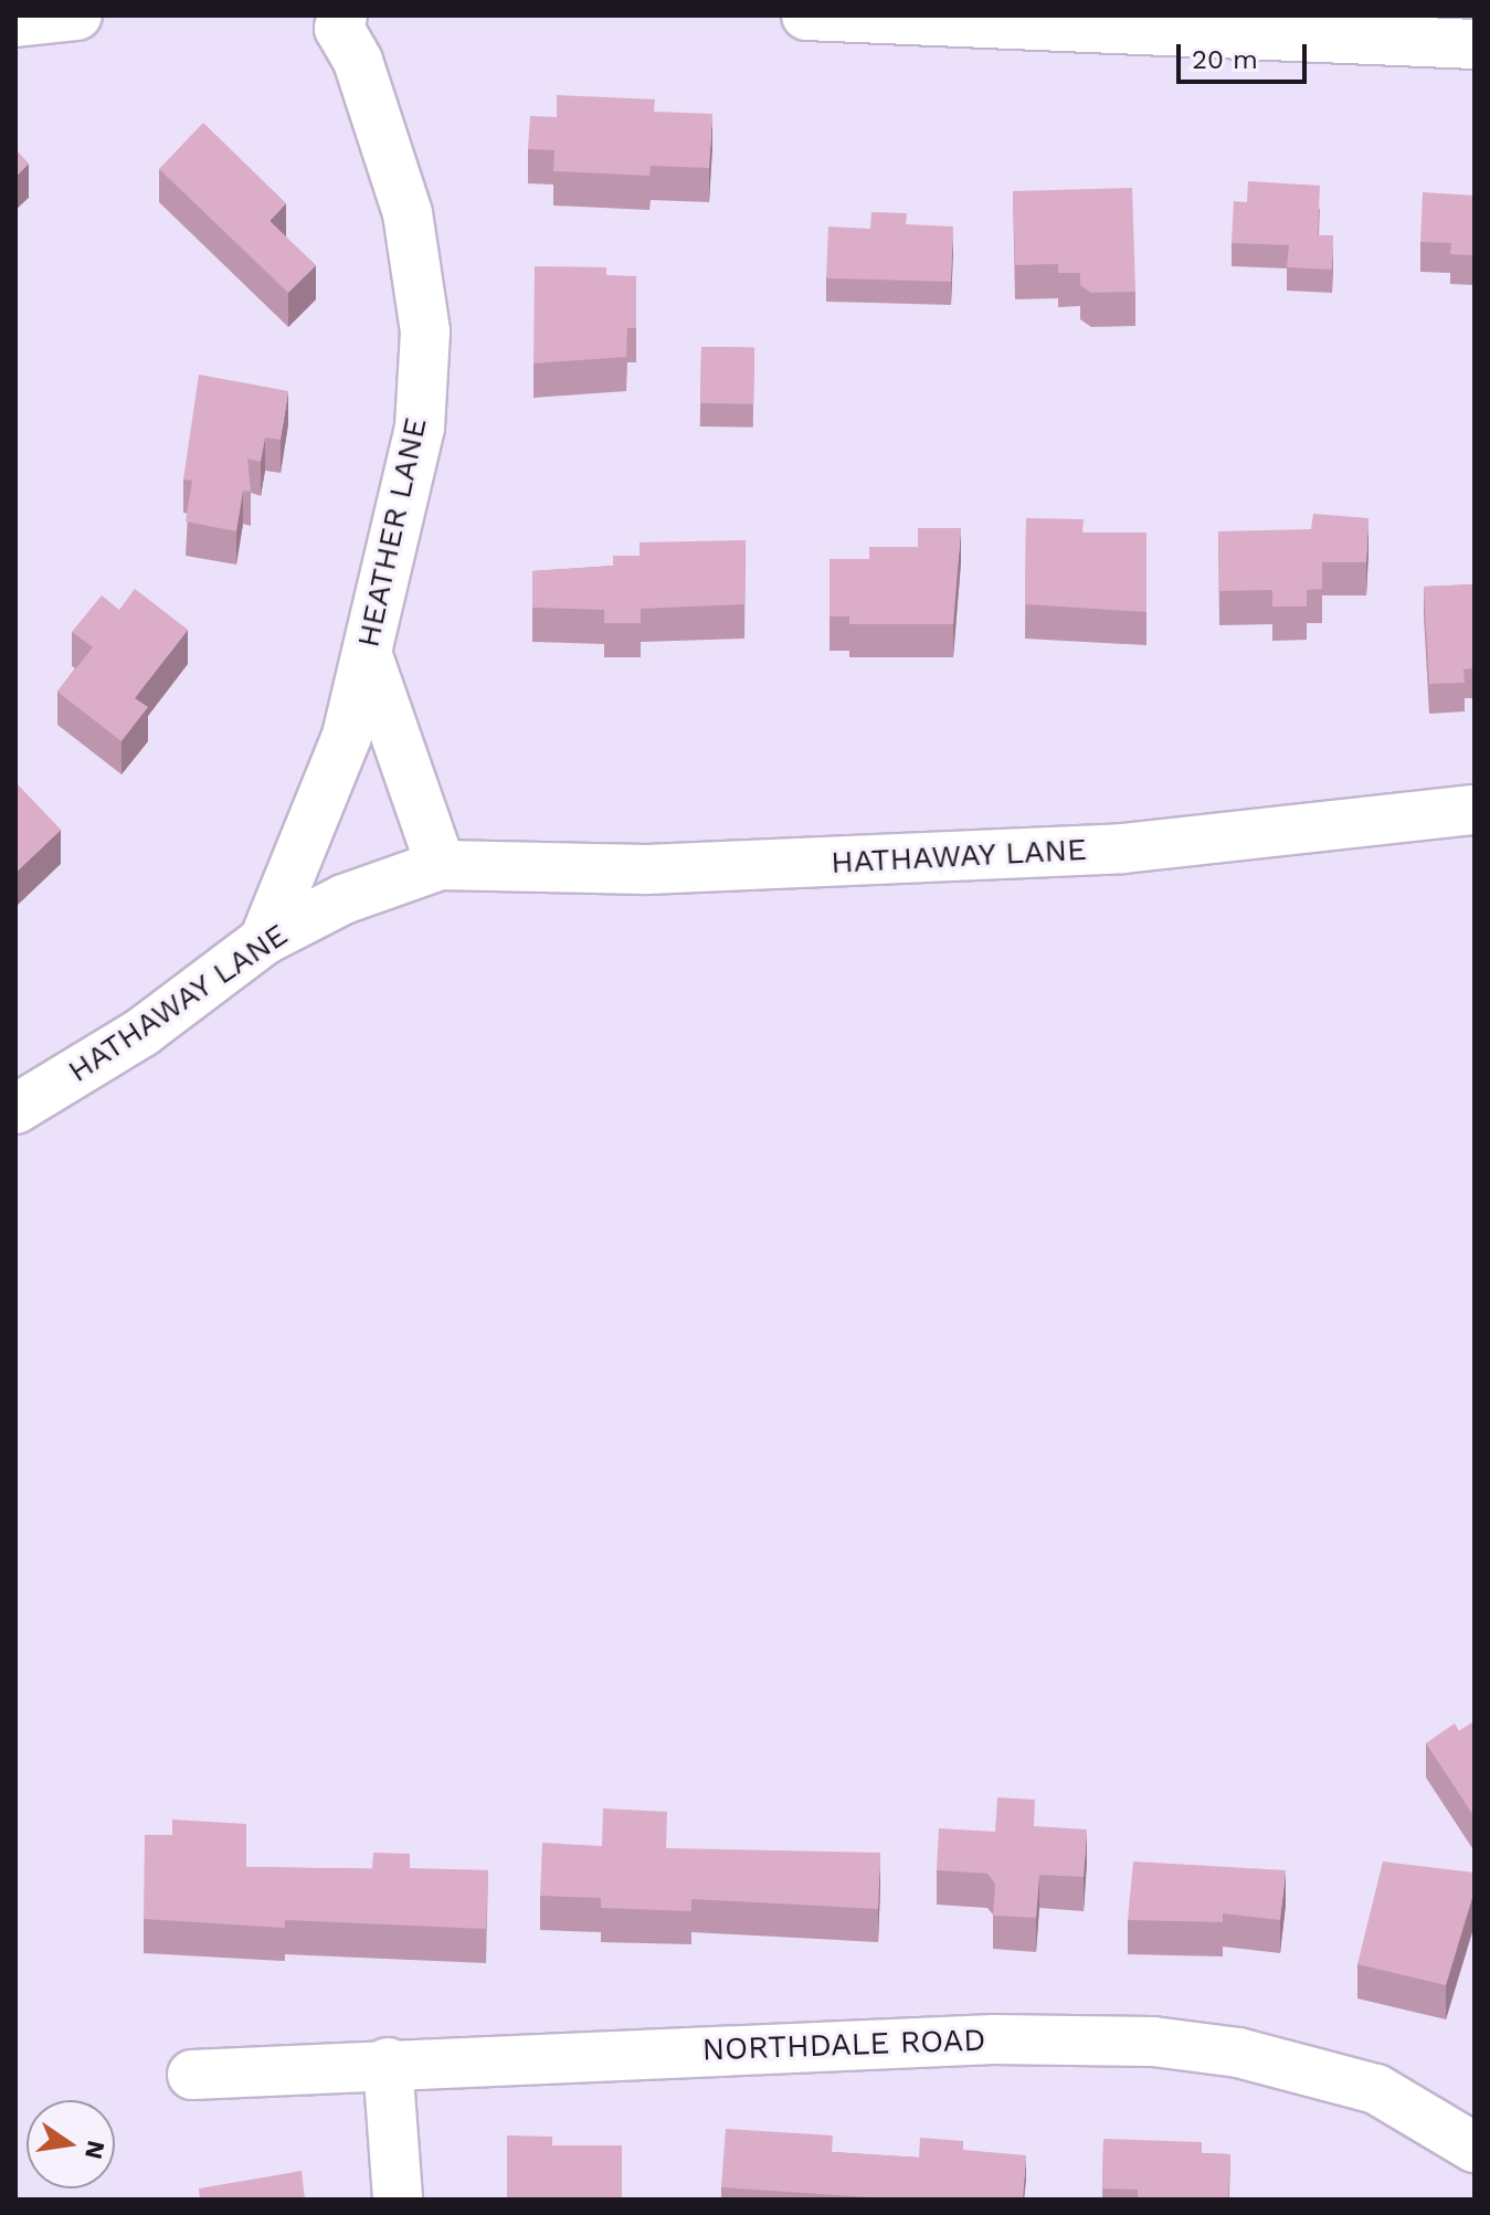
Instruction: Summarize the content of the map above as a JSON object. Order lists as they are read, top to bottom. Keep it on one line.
{"streets":{"street":["HEATHER LANE","HATHAWAY LANE","NORTHDALE ROAD"]},"crossings":[["HEATHER LANE","HATHAWAY LANE"]],"scale_bar":"20 m","north":"right"}
